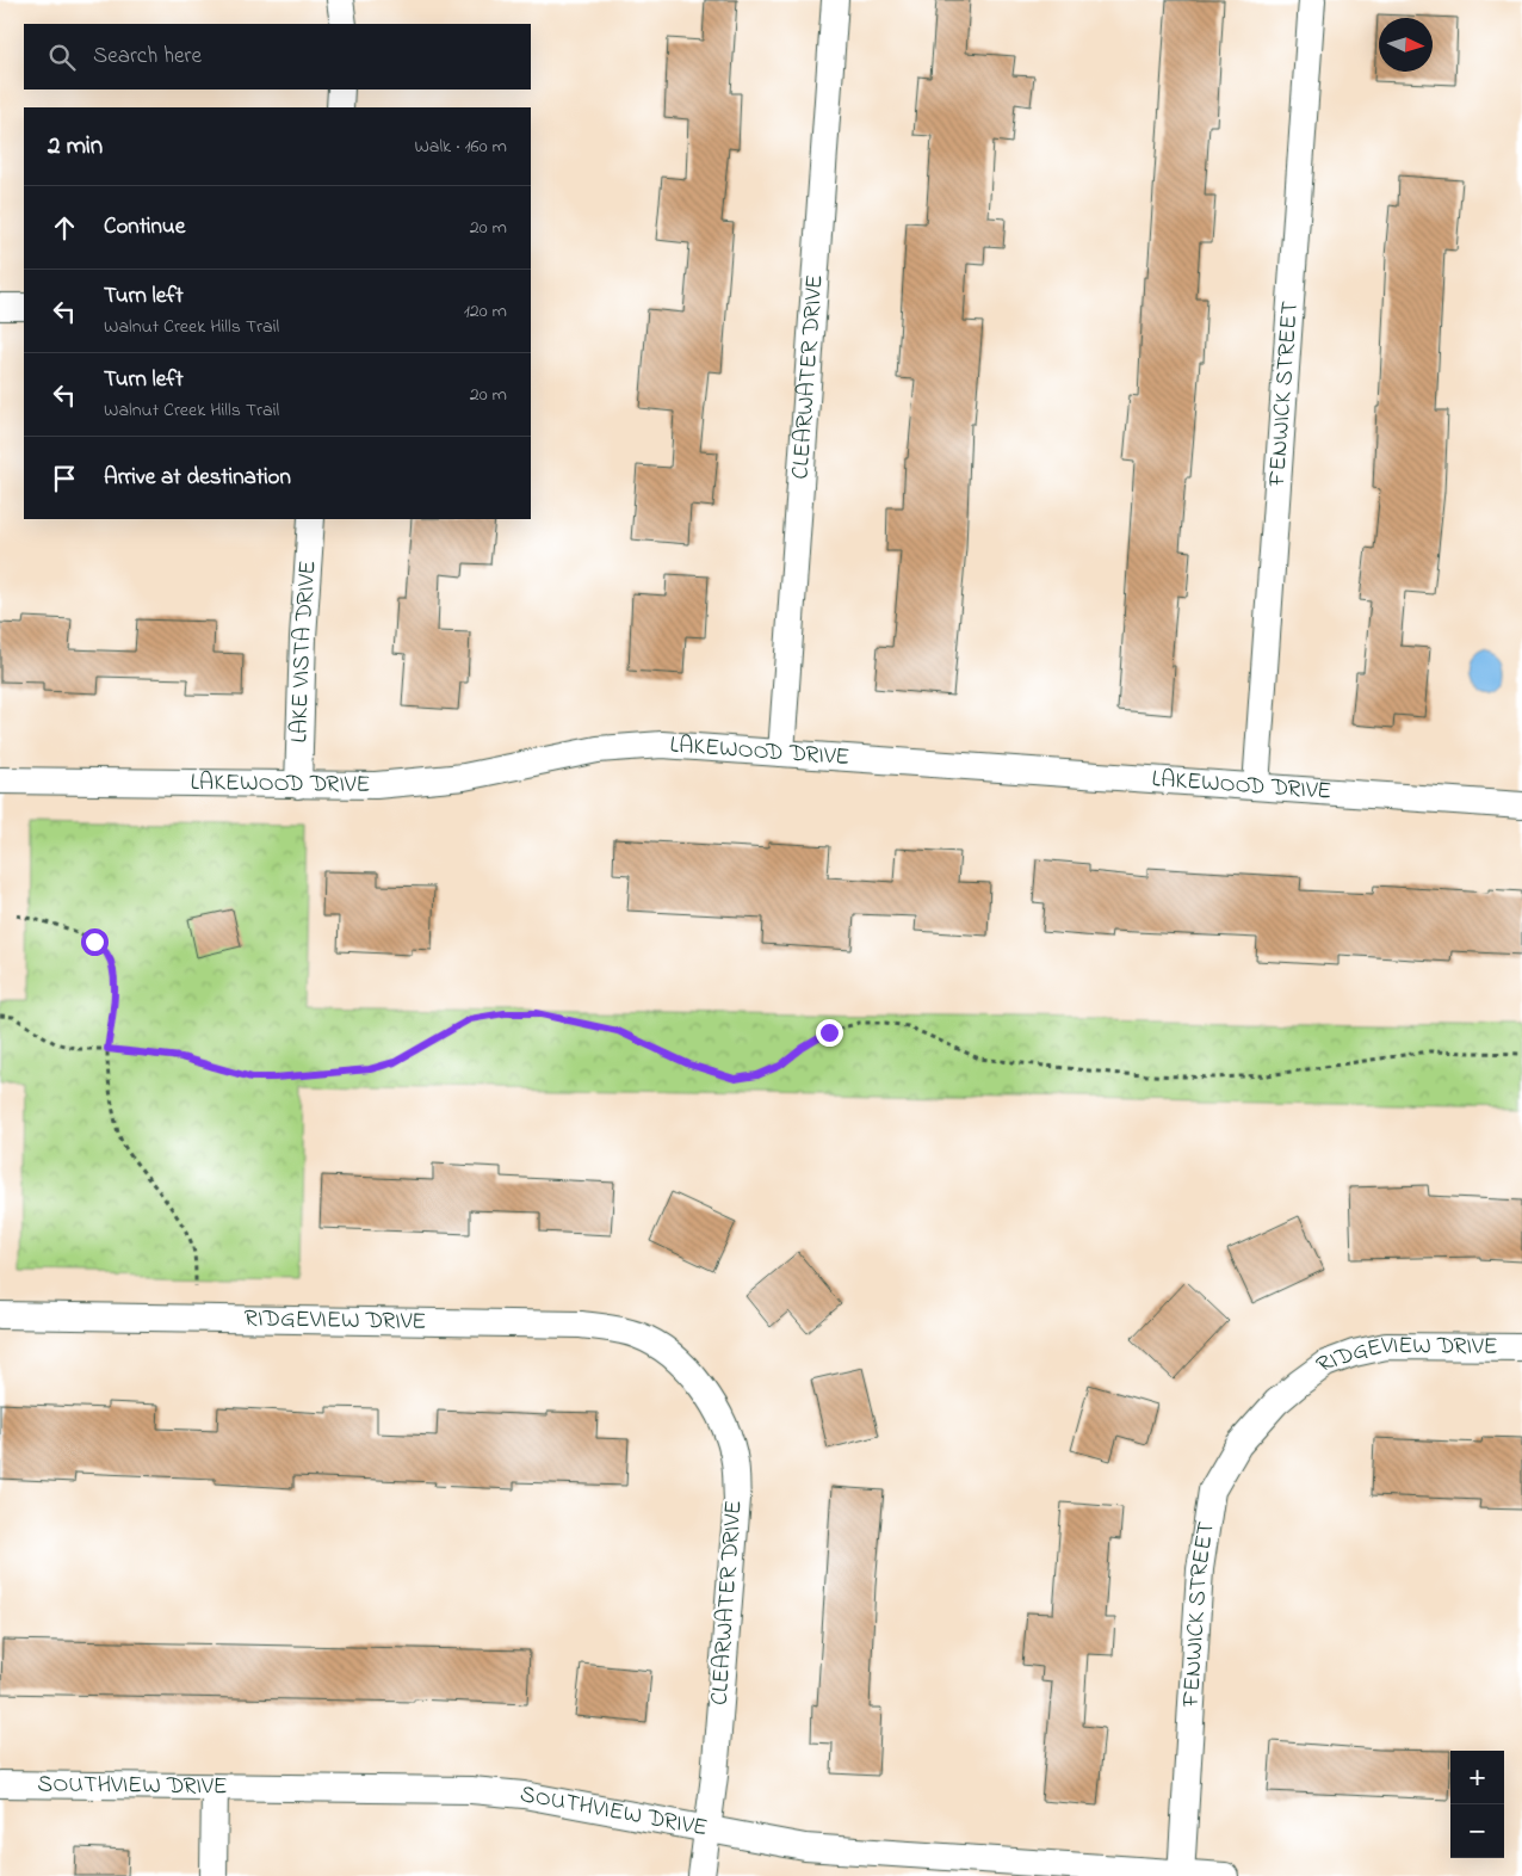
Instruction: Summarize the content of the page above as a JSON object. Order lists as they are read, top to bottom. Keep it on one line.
{"streets":{"street":["CLEARWATER DRIVE","FENWICK STREET","LAKE VISTA DRIVE","LAKEWOOD DRIVE","RIDGEVIEW DRIVE","SOUTHVIEW DRIVE"]},"crossings":[["CLEARWATER DRIVE","LAKEWOOD DRIVE"],["CLEARWATER DRIVE","RIDGEVIEW DRIVE"],["CLEARWATER DRIVE","SOUTHVIEW DRIVE"],["FENWICK STREET","LAKEWOOD DRIVE"],["FENWICK STREET","RIDGEVIEW DRIVE"],["FENWICK STREET","SOUTHVIEW DRIVE"],["LAKE VISTA DRIVE","LAKEWOOD DRIVE"]],"north":"right","page":{"search":"Search here","heading":["2 min","Walk · 160 m"],"list":[["Continue","20 m"],["Turn left","Walnut Creek Hills Trail","120 m"],["Turn left","Walnut Creek Hills Trail","20 m"],"Arrive at destination"],"map_buttons":["+","−"]}}
